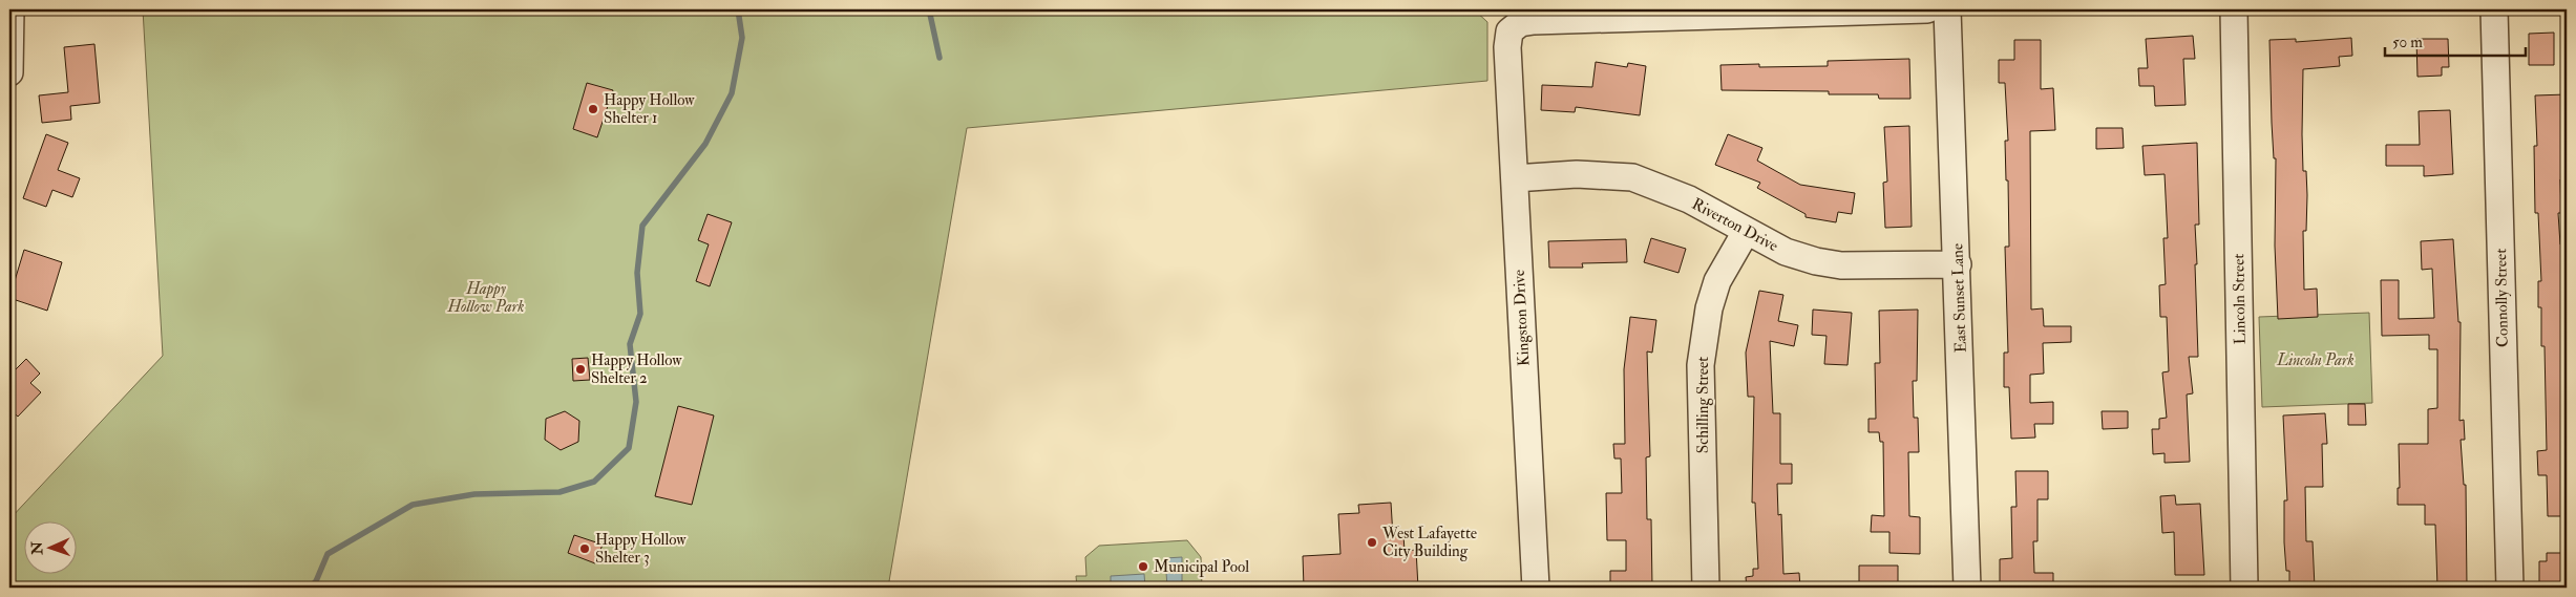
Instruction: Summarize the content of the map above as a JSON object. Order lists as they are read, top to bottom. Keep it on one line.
{"streets":{"street":["Riverton Drive","East Sunset Lane","Connolly Street","Lincoln Street","Kingston Drive","Schilling Street"]},"crossings":[["Riverton Drive","East Sunset Lane"],["Riverton Drive","Kingston Drive"],["Riverton Drive","Schilling Street"]],"parks":["Happy Hollow Park","Lincoln Park"],"places":["Happy Hollow Shelter 1","Happy Hollow Shelter 2","West Lafayette City Building","Happy Hollow Shelter 3","Municipal Pool"],"scale_bar":"50 m","north":"left"}
